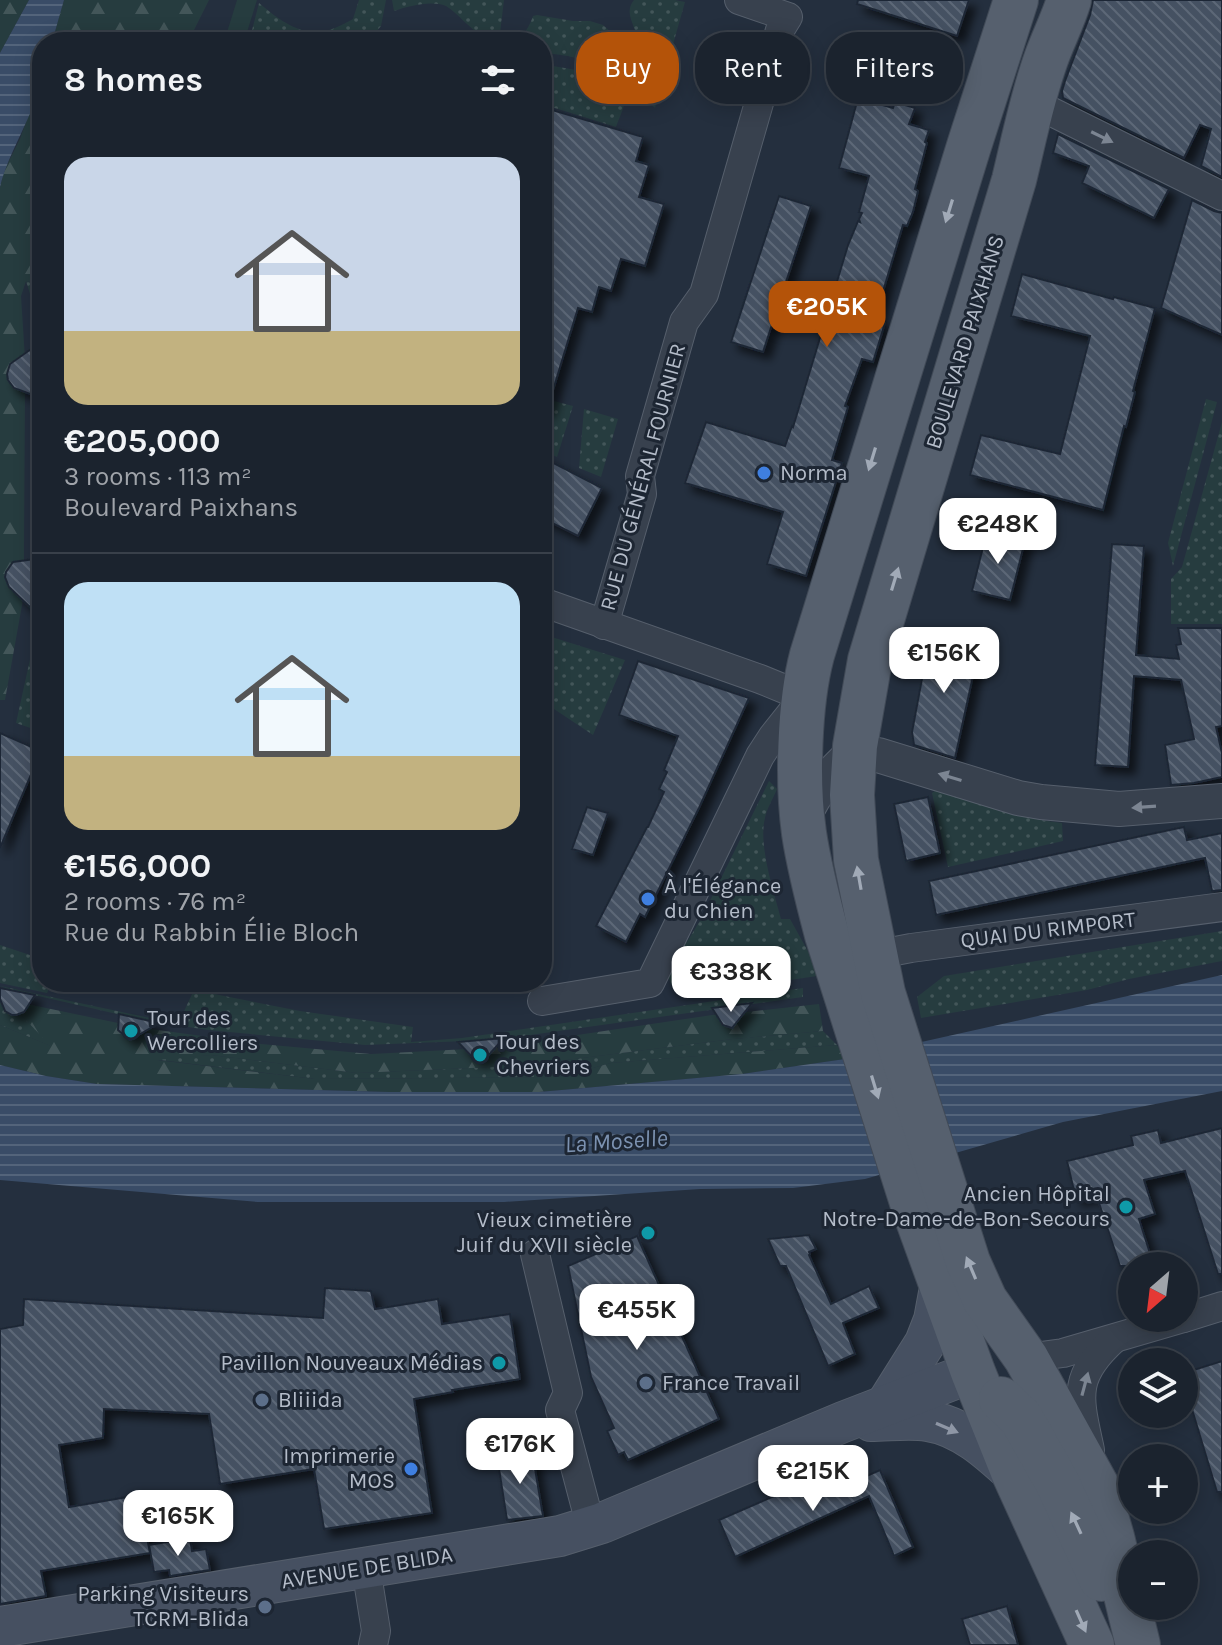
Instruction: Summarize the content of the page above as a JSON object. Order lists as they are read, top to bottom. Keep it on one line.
{"streets":{"main road":["BOULEVARD PAIXHANS","AVENUE DE BLIDA"],"street":["RUE DU GÉNÉRAL FOURNIER","QUAI DU RIMPORT"]},"crossings":[["BOULEVARD PAIXHANS","QUAI DU RIMPORT"]],"water":["La Moselle"],"places":["Norma","À l'Élégance du Chien","Tour des Wercolliers","Tour des Chevriers","Ancien Hôpital Notre-Dame-de-Bon-Secours","Vieux cimetière Juif du XVII siècle","Pavillon Nouveaux Médias","France Travail","Bliiida","Imprimerie MOS","Parking Visiteurs TCRM-Blida"],"north":"bottom left","page":{"chip":["Buy","Rent","Filters"],"heading":"8 homes","list":[{"name":"€205,000","note":"3 rooms · 113 m² · Boulevard Paixhans"},{"name":"€156,000","note":"2 rooms · 76 m² · Rue du Rabbin Élie Bloch"}],"price":["€205K","€248K","€156K","€338K","€455K","€176K","€215K","€165K"],"map_buttons":["+","−"]}}
